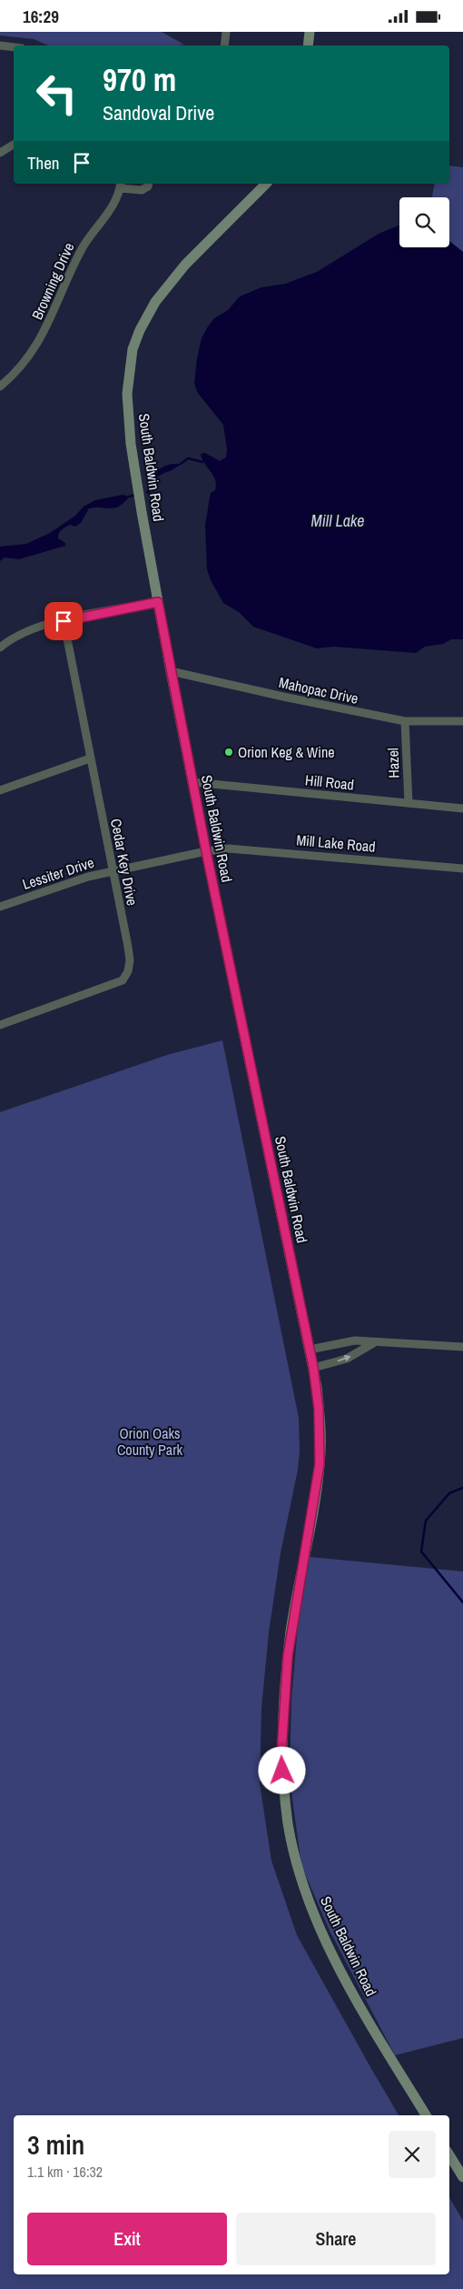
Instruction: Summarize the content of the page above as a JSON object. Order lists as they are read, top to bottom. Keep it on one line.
{"streets":{"main road":["South Baldwin Road"],"street":["Browning Drive","Mahopac Drive","Hazel","Hill Road","Mill Lake Road","Cedar Key Drive","Lessiter Drive"]},"crossings":[["South Baldwin Road","Mahopac Drive"],["South Baldwin Road","Hill Road"],["South Baldwin Road","Mill Lake Road"],["South Baldwin Road","Lessiter Drive"],["Mahopac Drive","Hazel"],["Hazel","Hill Road"],["Mill Lake Road","Lessiter Drive"],["Cedar Key Drive","Lessiter Drive"]],"water":["Mill Lake"],"parks":["Orion Oaks County Park"],"places":["Orion Keg & Wine"],"page":{"status":"16:29","turn":["970 m","Sandoval Drive"],"then":"Then","heading":["3 min","1.1 km · 16:32"],"buttons":["Exit","Share"]}}
